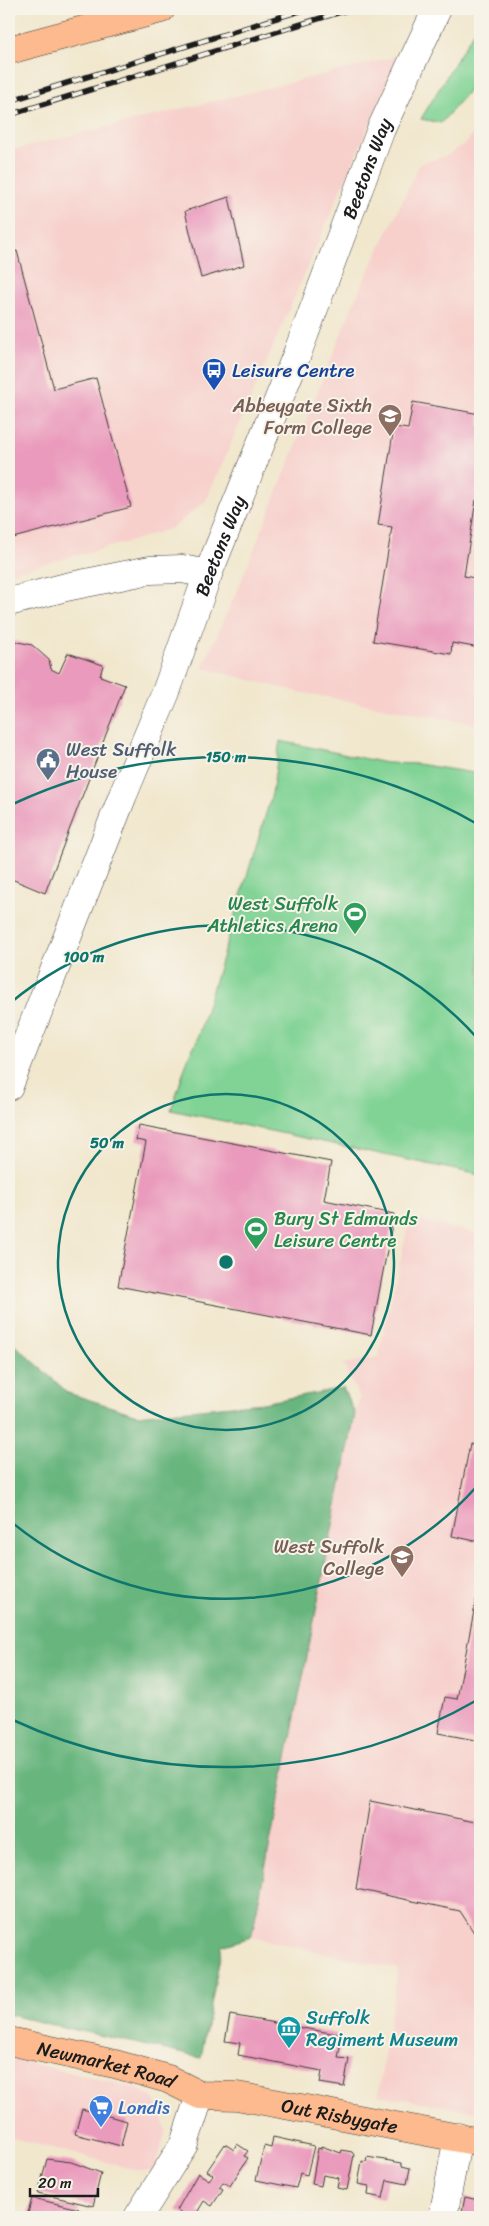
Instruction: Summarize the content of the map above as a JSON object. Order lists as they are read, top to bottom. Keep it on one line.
{"streets":{"main road":["Newmarket Road","Out Risbygate"],"street":["Beetons Way"]},"crossings":[["Newmarket Road","Out Risbygate"]],"places":{"bus stop":["Leisure Centre"],"school or university":["Abbeygate Sixth Form College","West Suffolk College"],"public building":["West Suffolk House"],"sports":["West Suffolk Athletics Arena","Bury St Edmunds Leisure Centre"],"museum":["Suffolk Regiment Museum"],"supermarket":["Londis"]},"scale_bar":"20 m","rings":["150 m","100 m","50 m"]}
